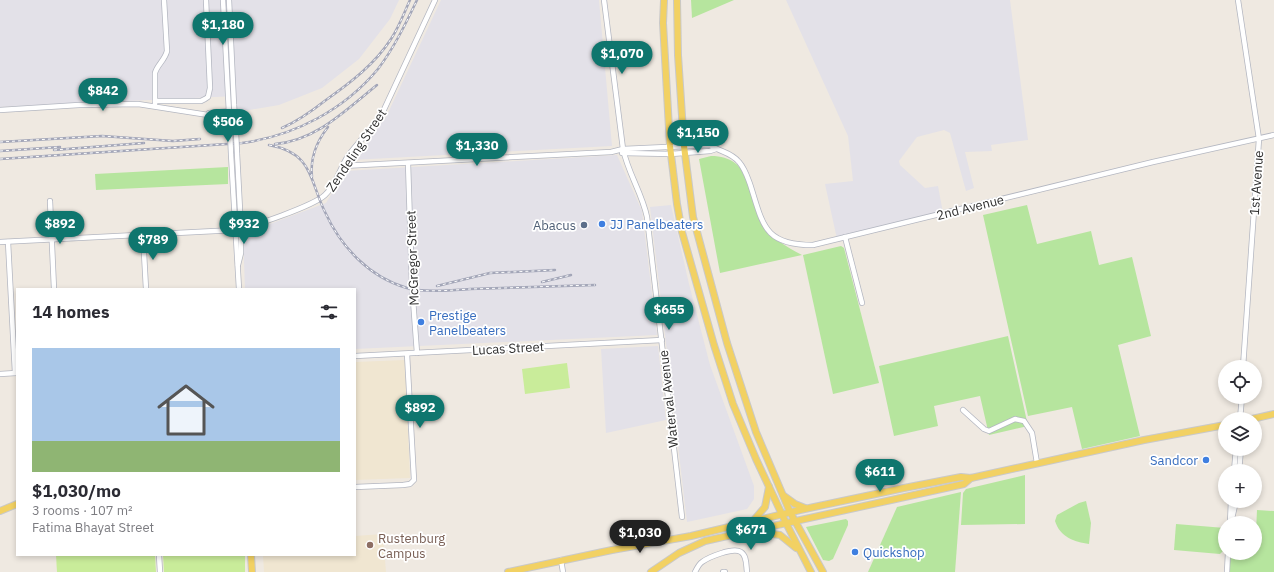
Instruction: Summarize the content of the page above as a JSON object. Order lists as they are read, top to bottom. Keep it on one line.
{"streets":{"street":["Zendeling Street","1st Avenue","2nd Avenue","McGregor Street","Lucas Street","Waterval Avenue"]},"crossings":[["1st Avenue","2nd Avenue"],["McGregor Street","Lucas Street"],["Lucas Street","Waterval Avenue"]],"places":["JJ Panelbeaters","Abacus","Prestige Panelbeaters","Sandcor","Rustenburg Campus","Quickshop"],"page":{"price":["$1,180","$1,070","$842","$506","$1,150","$1,330","$892","$932","$789","$655","$892","$611","$671","$1,030"],"heading":"14 homes","list":[{"name":"$1,030/mo","note":"3 rooms · 107 m² · Fatima Bhayat Street"}],"map_buttons":["+","−"]}}
